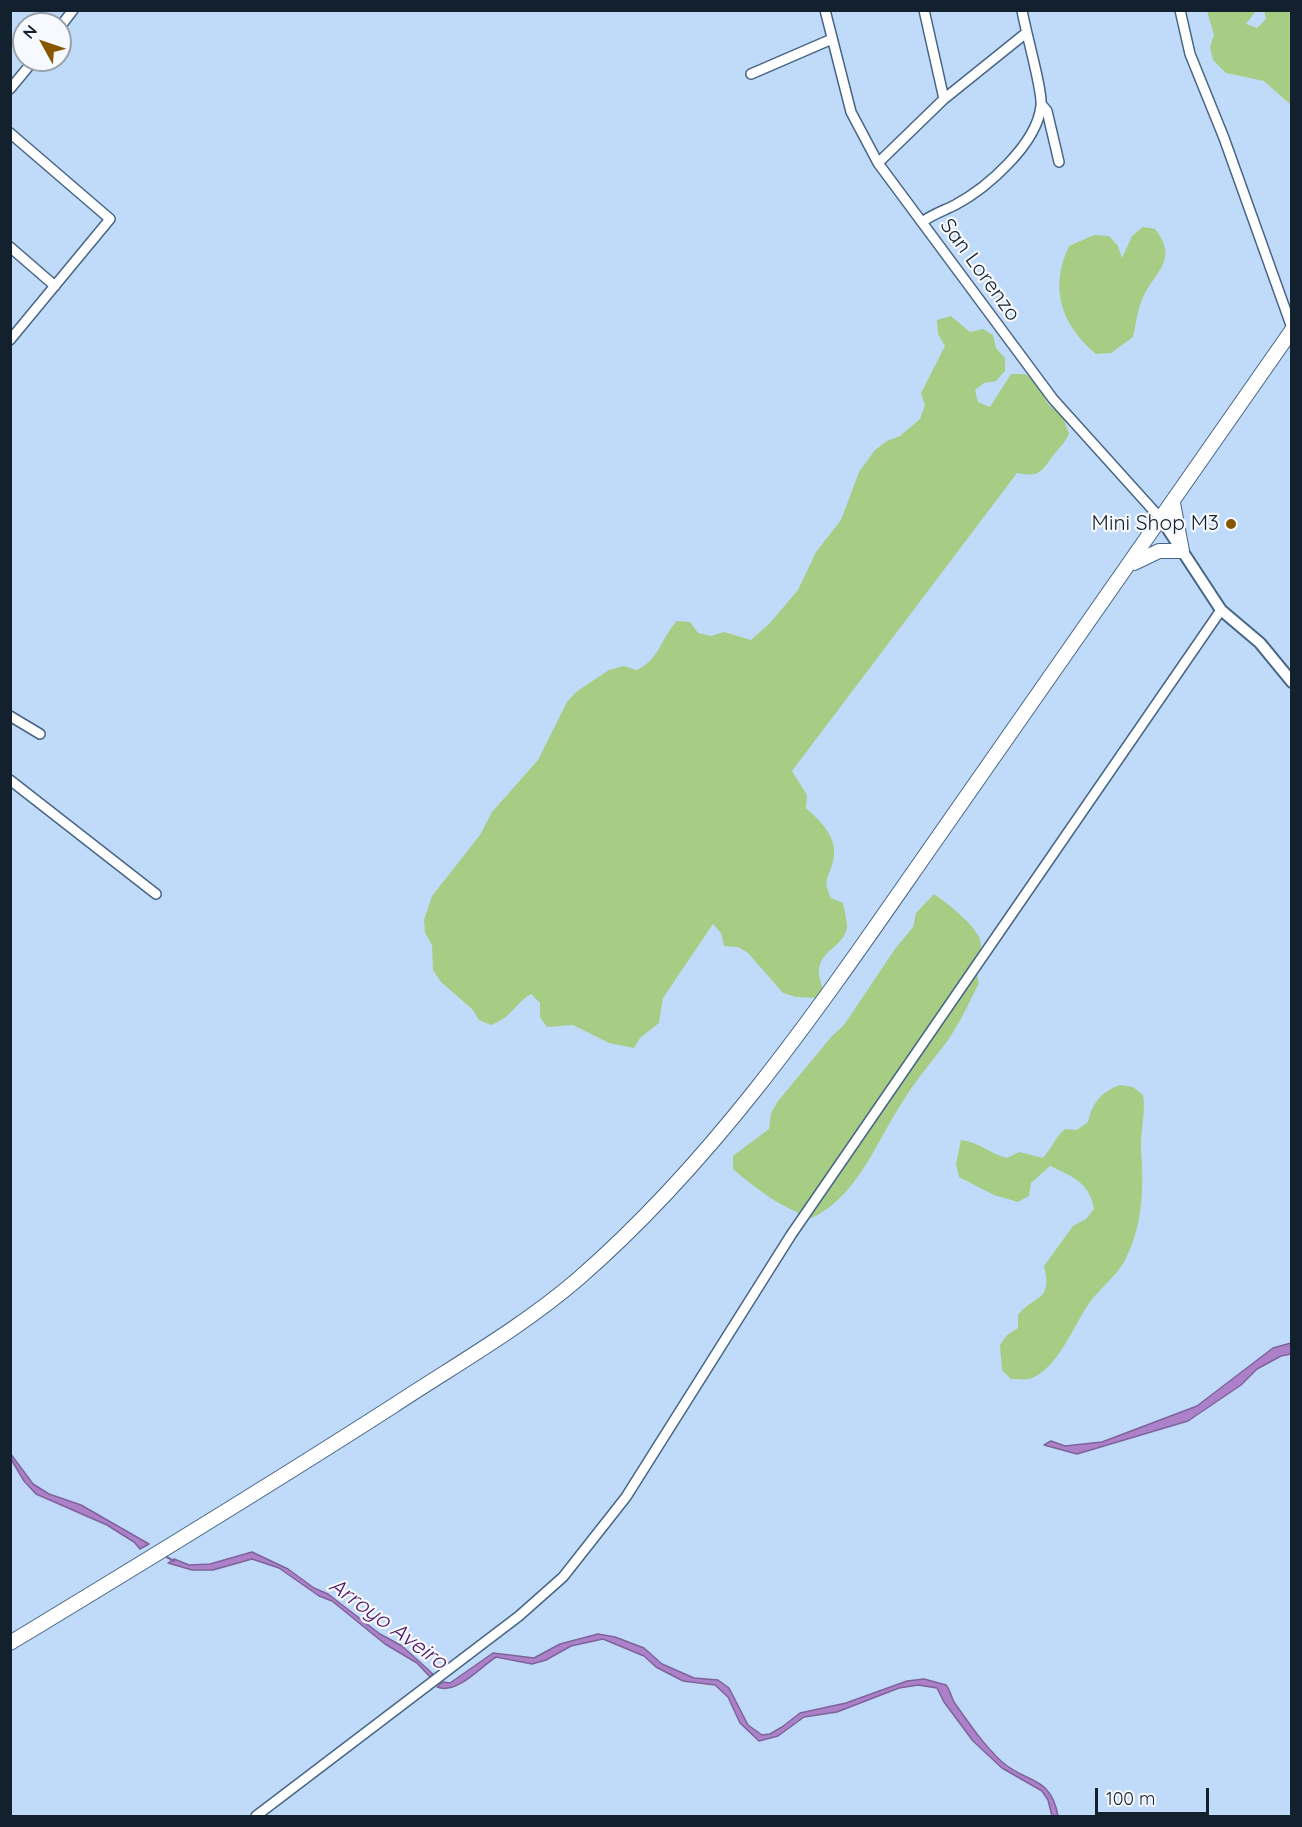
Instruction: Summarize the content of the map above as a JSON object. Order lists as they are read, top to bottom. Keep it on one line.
{"streets":{"street":["San Lorenzo"]},"water":["Arroyo Aveiro"],"places":["Mini Shop M3"],"scale_bar":"100 m","north":"top left"}
